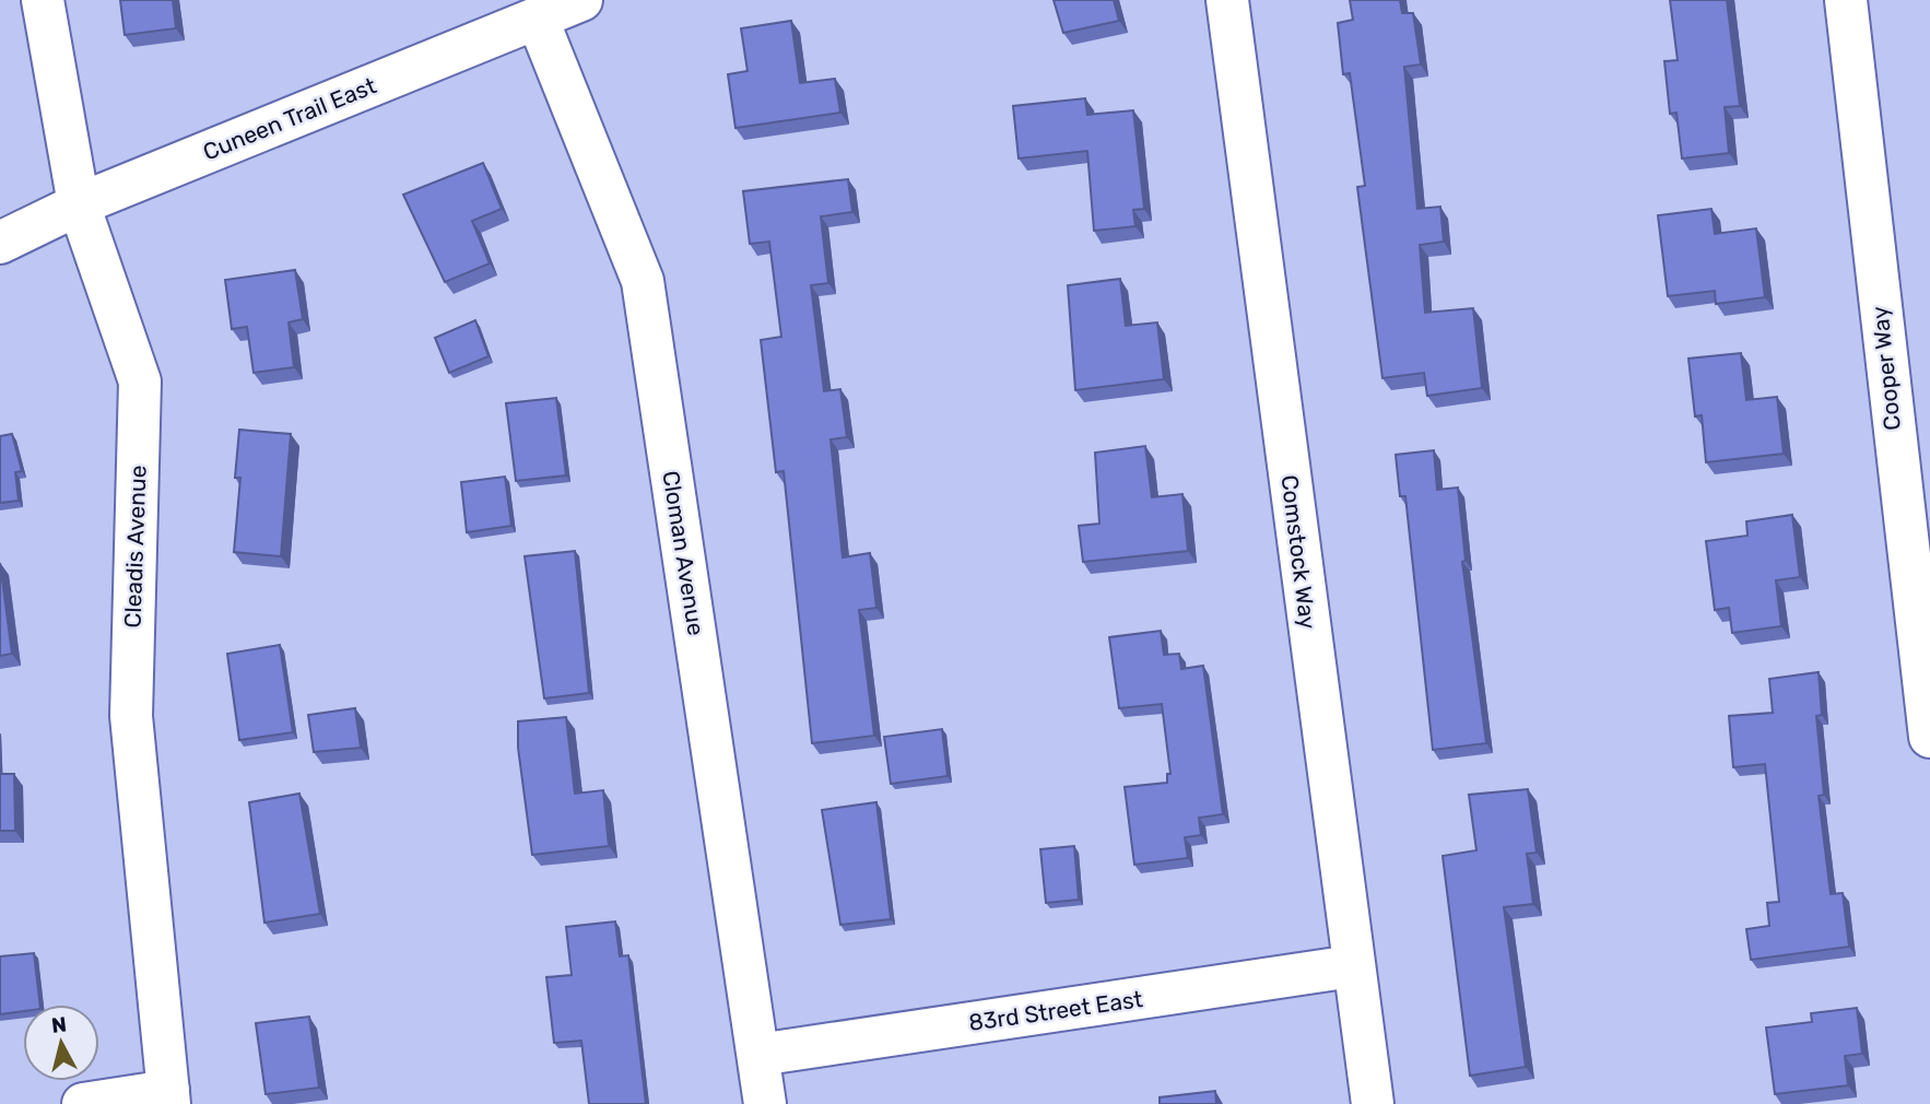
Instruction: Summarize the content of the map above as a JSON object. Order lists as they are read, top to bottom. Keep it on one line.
{"streets":{"street":["Cuneen Trail East","Cooper Way","Cleadis Avenue","Comstock Way","Cloman Avenue","83rd Street East"]},"crossings":[["Cuneen Trail East","Cleadis Avenue"],["Cuneen Trail East","Cloman Avenue"],["Comstock Way","83rd Street East"],["Cloman Avenue","83rd Street East"]],"north":"top"}
